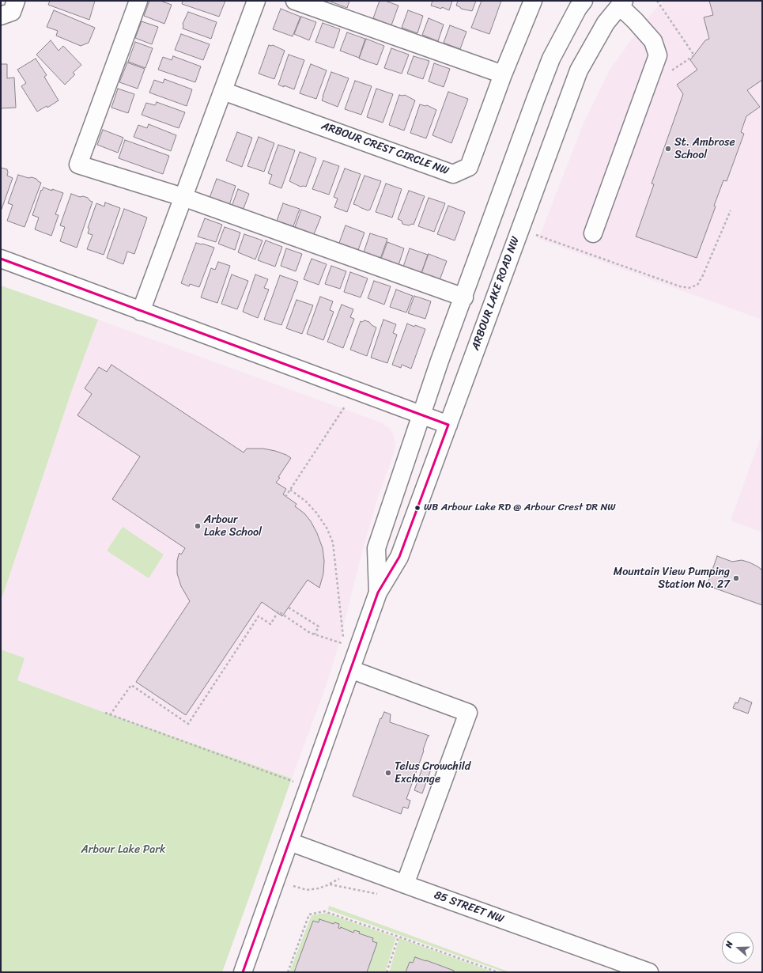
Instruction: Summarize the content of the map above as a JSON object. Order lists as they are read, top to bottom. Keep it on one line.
{"streets":{"street":["ARBOUR CREST CIRCLE NW","ARBOUR LAKE ROAD NW","85 STREET NW"]},"crossings":[["ARBOUR LAKE ROAD NW","85 STREET NW"]],"parks":["Arbour Lake Park"],"places":["St. Ambrose School","WB Arbour Lake RD @ Arbour Crest DR NW","Arbour Lake School","Mountain View Pumping Station No. 27","Telus Crowchild Exchange"],"north":"left"}
